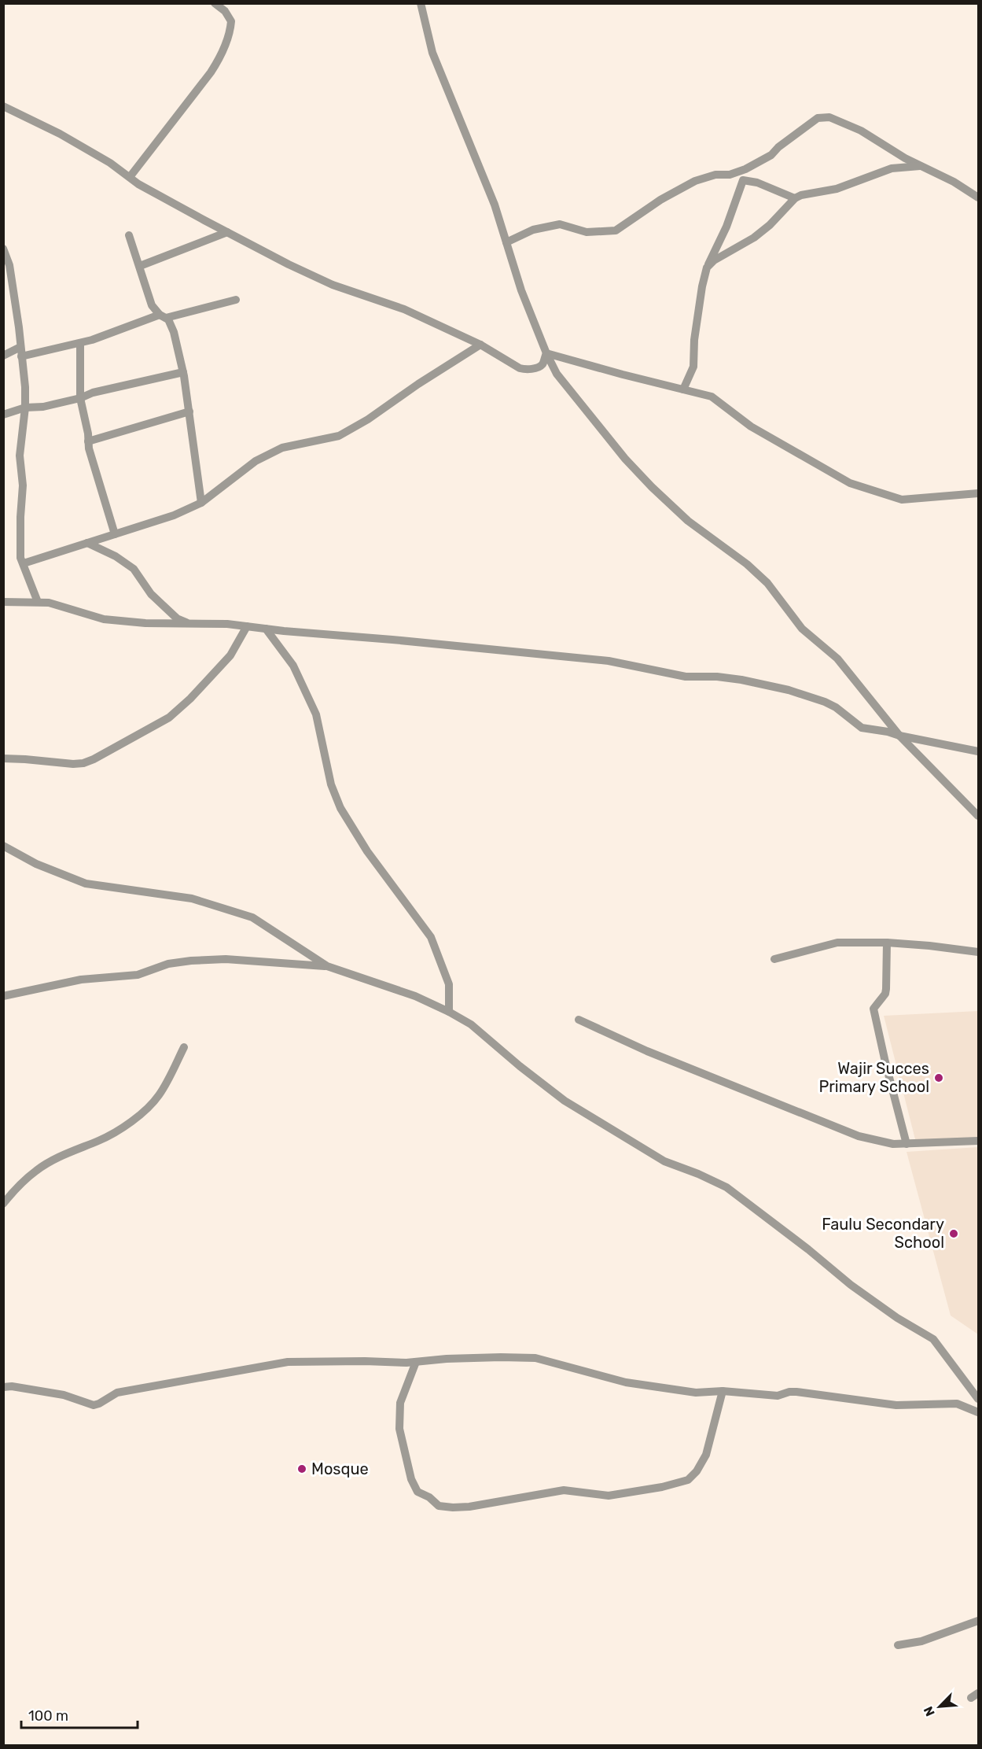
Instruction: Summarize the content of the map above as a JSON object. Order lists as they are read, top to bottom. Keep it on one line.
{"places":["Wajir Succes Primary School","Faulu Secondary School","Mosque"],"scale_bar":"100 m","north":"bottom left"}
